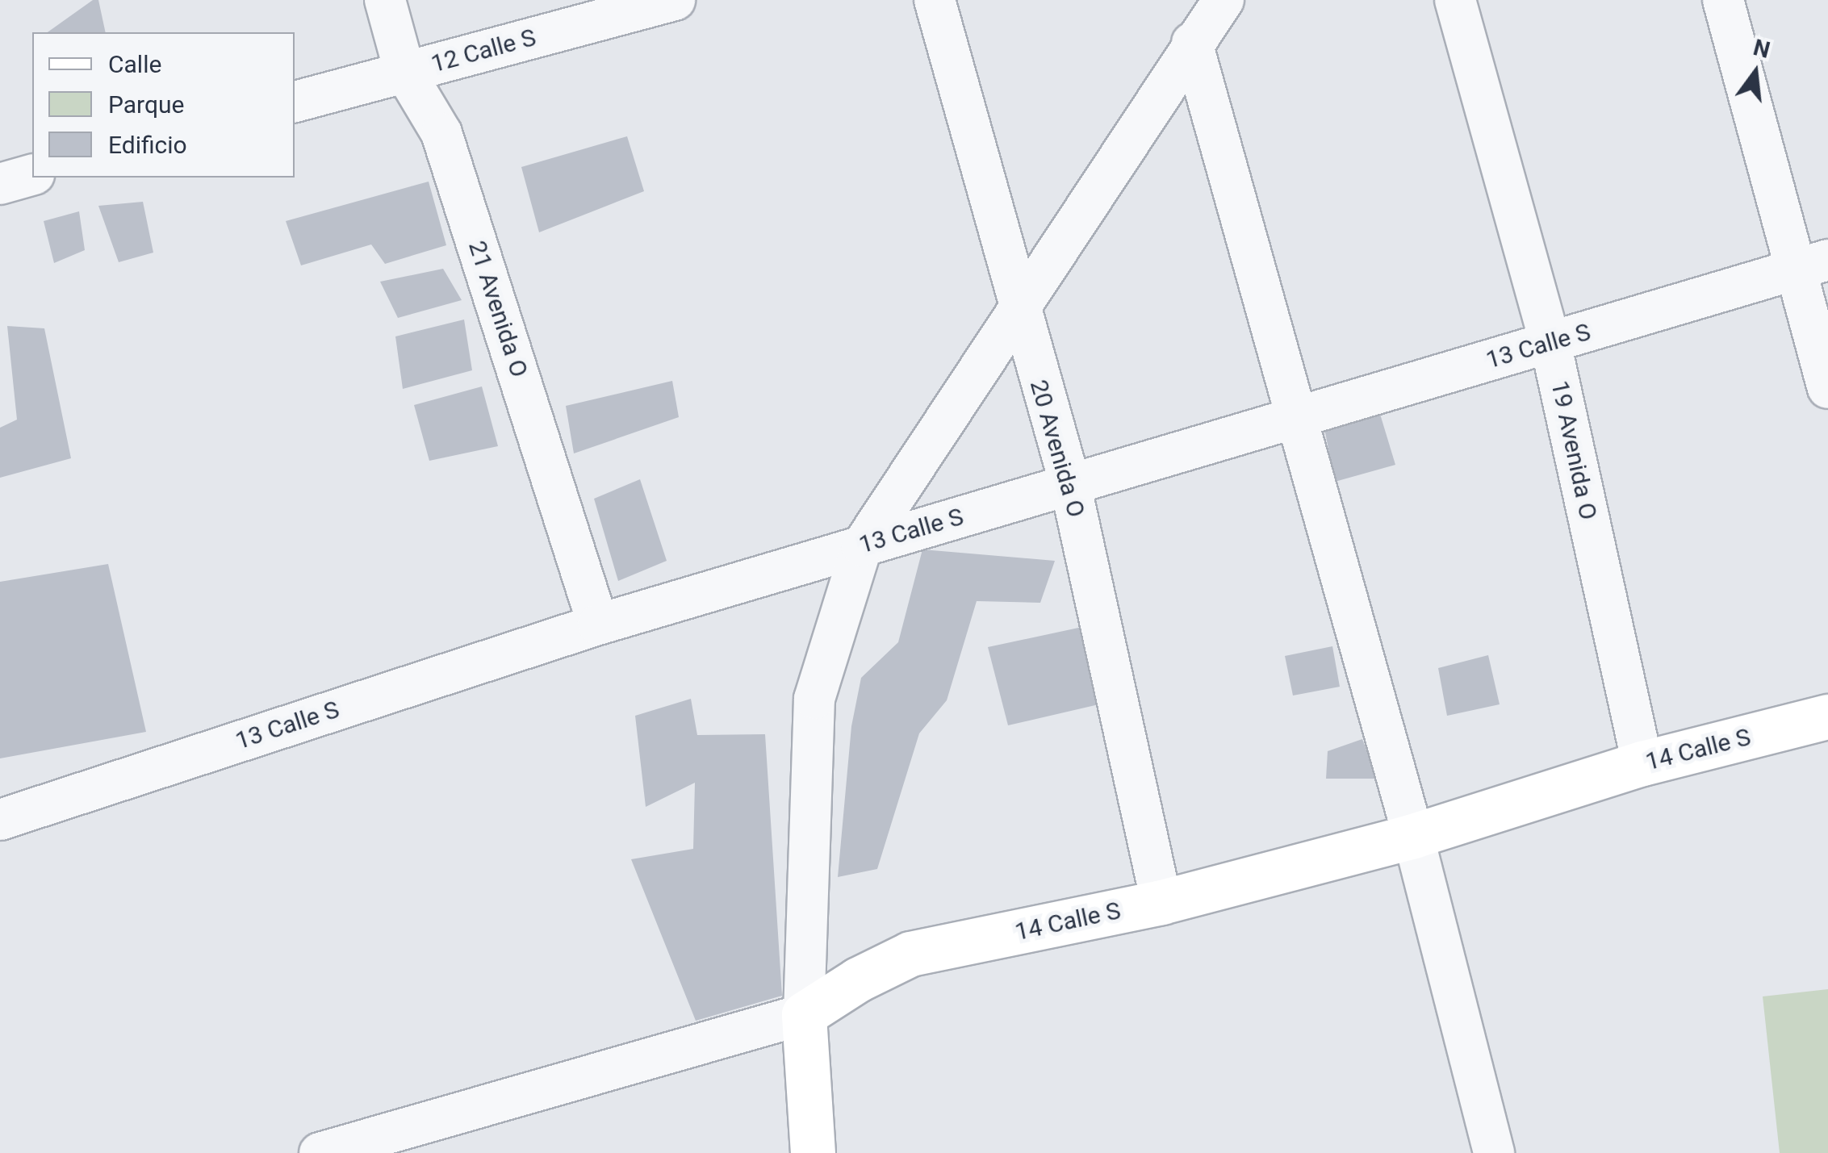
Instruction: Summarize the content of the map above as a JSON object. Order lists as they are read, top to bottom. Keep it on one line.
{"streets":{"street":["12 Calle S","21 Avenida O","13 Calle S","20 Avenida O","19 Avenida O","14 Calle S"]},"crossings":[["12 Calle S","21 Avenida O"],["21 Avenida O","13 Calle S"],["13 Calle S","20 Avenida O"],["13 Calle S","19 Avenida O"],["20 Avenida O","14 Calle S"],["19 Avenida O","14 Calle S"]],"legend":["Calle","Parque","Edificio"],"north":"top"}
